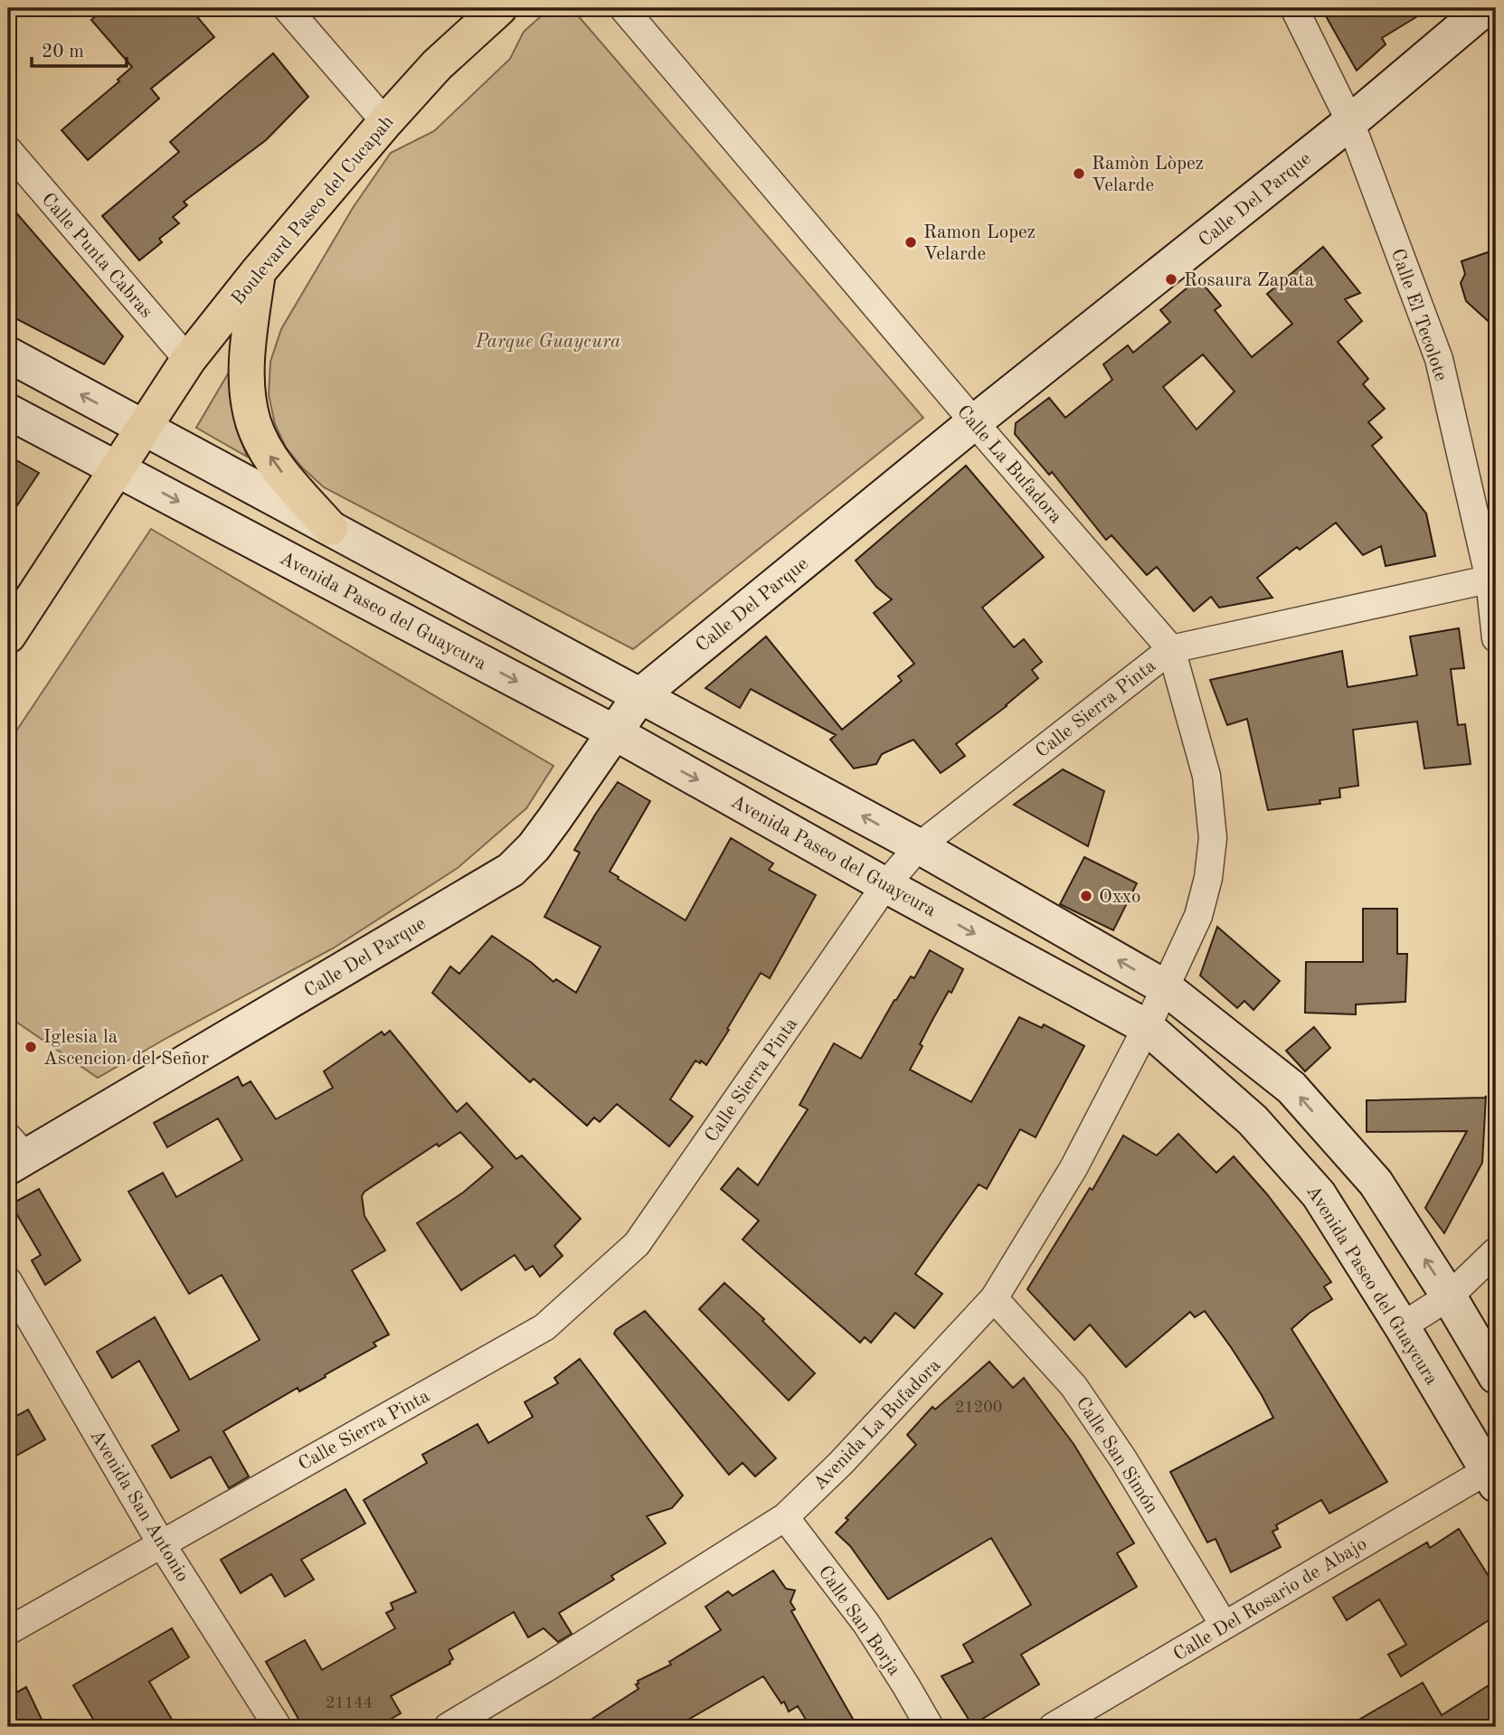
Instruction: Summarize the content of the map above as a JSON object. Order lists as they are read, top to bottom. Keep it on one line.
{"streets":{"main road":["Calle Del Parque","Boulevard Paseo del Cucapah","Avenida Paseo del Guaycura"],"street":["Calle Punta Cabras","Calle El Tecolote","Calle La Bufadora","Calle Sierra Pinta","Avenida La Bufadora","Calle San Simón","Avenida San Antonio","Calle Del Rosario de Abajo","Calle San Borja"]},"crossings":[["Calle Del Parque","Calle El Tecolote"],["Calle Del Parque","Calle La Bufadora"],["Calle Del Parque","Avenida Paseo del Guaycura"],["Boulevard Paseo del Cucapah","Calle Punta Cabras"],["Boulevard Paseo del Cucapah","Avenida Paseo del Guaycura"],["Calle El Tecolote","Calle Sierra Pinta"],["Calle La Bufadora","Calle Sierra Pinta"],["Calle La Bufadora","Avenida La Bufadora"],["Avenida Paseo del Guaycura","Calle Sierra Pinta"],["Avenida Paseo del Guaycura","Avenida La Bufadora"],["Avenida Paseo del Guaycura","Calle Del Rosario de Abajo"],["Calle Sierra Pinta","Avenida San Antonio"],["Avenida La Bufadora","Calle San Simón"],["Avenida La Bufadora","Calle San Borja"],["Calle San Simón","Calle Del Rosario de Abajo"]],"parks":["Parque Guaycura"],"places":["Ramòn Lòpez Velarde","Ramon Lopez Velarde","Rosaura Zapata","Oxxo","Iglesia la Ascencion del Señor"],"house_numbers":["21200","21144"],"scale_bar":"20 m"}
